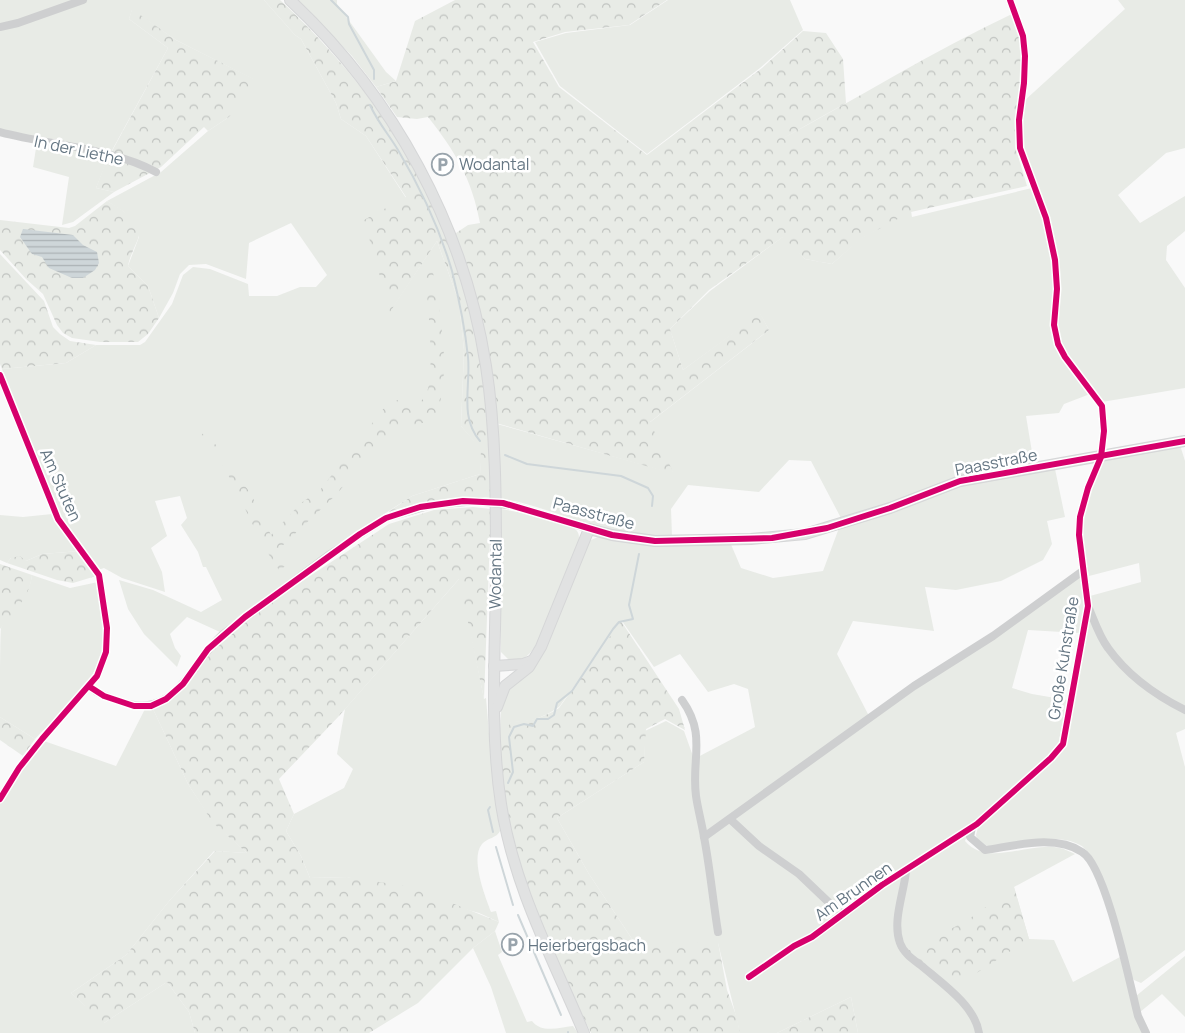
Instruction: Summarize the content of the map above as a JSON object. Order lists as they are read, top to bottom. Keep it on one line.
{"streets":{"main road":["Paasstraße","Wodantal"],"street":["In der Liethe","Am Stuten","Große Kuhstraße","Am Brunnen"]},"crossings":[["Paasstraße","Am Stuten"],["Paasstraße","Wodantal"],["Paasstraße","Große Kuhstraße"],["Große Kuhstraße","Am Brunnen"]],"places":{"parking":["Wodantal","Heierbergsbach"]}}
